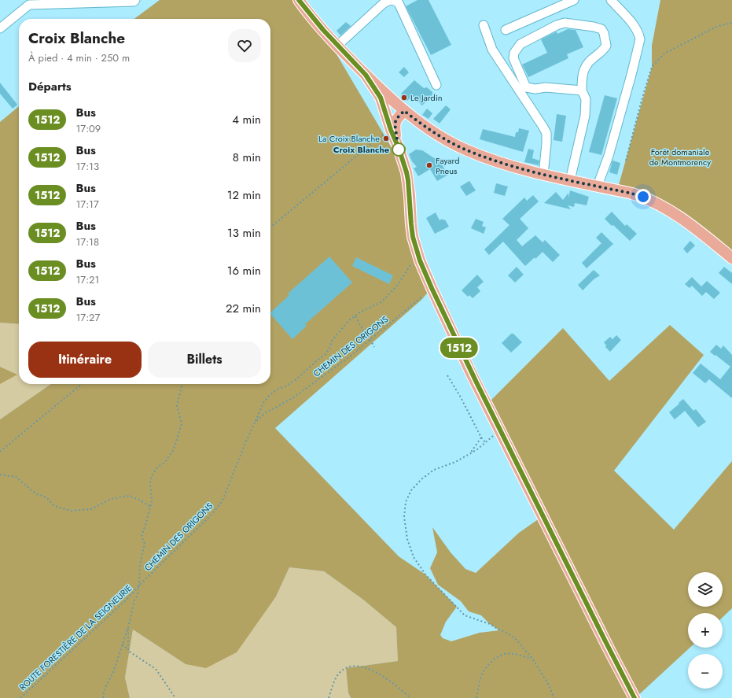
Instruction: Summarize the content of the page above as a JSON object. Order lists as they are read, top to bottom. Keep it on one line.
{"streets":{"path":["CHEMIN DES ORIGONS","ROUTE FORESTIÈRE DE LA SEIGNEURIE"]},"crossings":[["CHEMIN DES ORIGONS","ROUTE FORESTIÈRE DE LA SEIGNEURIE"]],"parks":["Forêt domaniale de Montmorency"],"places":["Le Jardin","La Croix Blanche","Croix Blanche","Fayard Pneus"],"lines":["bus line 1512"],"page":{"on_map":"1512","heading":[["Croix Blanche","À pied · 4 min · 250 m"],"Départs"],"list":[{"mark":"1512","name":"Bus","note":"17:09","value":"4 min"},{"mark":"1512","name":"Bus","note":"17:13","value":"8 min"},{"mark":"1512","name":"Bus","note":"17:17","value":"12 min"},{"mark":"1512","name":"Bus","note":"17:18","value":"13 min"},{"mark":"1512","name":"Bus","note":"17:21","value":"16 min"},{"mark":"1512","name":"Bus","note":"17:27","value":"22 min"}],"buttons":["Itinéraire","Billets"],"map_buttons":["+","−"]}}
